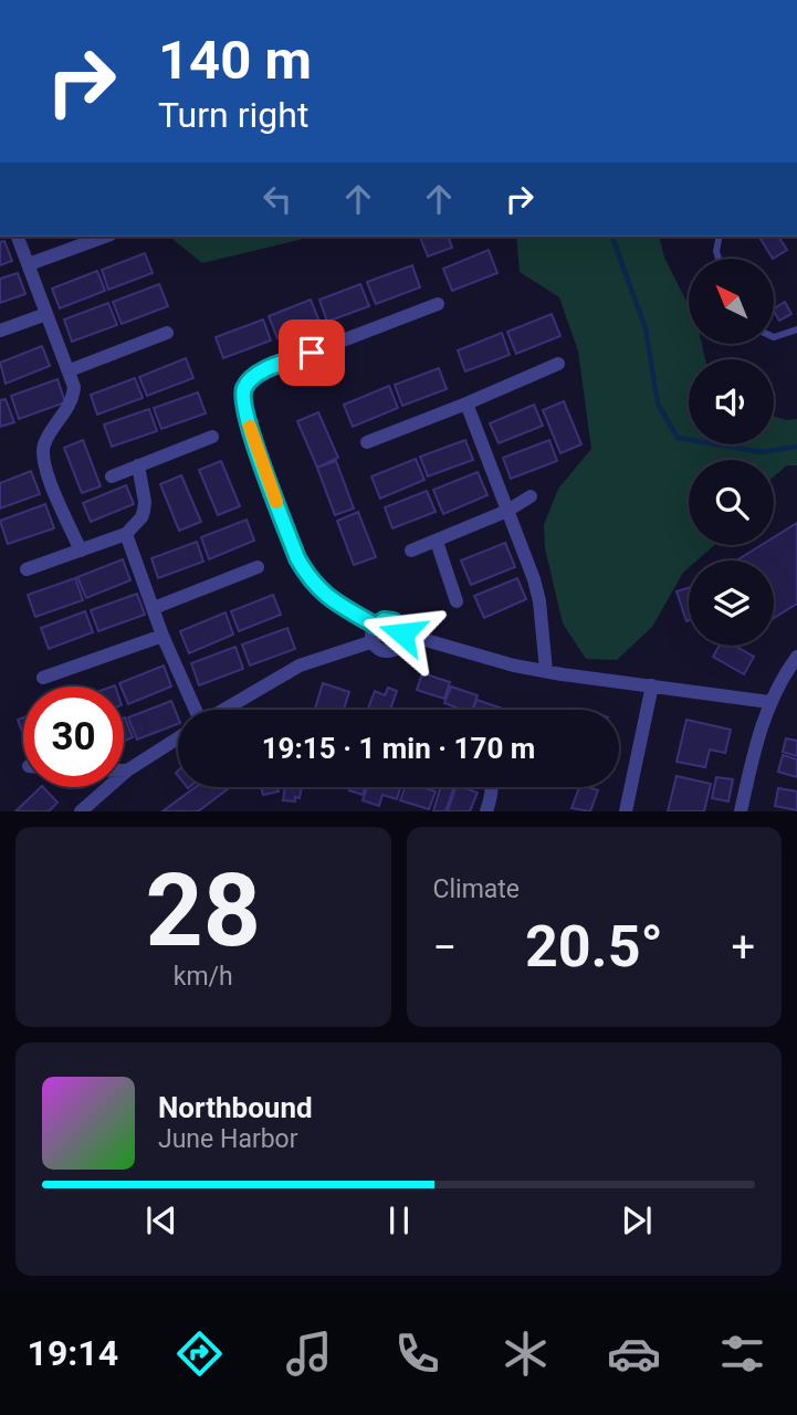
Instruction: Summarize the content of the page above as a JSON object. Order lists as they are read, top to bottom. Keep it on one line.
{"north":"top left","page":{"turn":["140 m","Turn right"],"limit":"30","trip":"19:15 · 1 min · 170 m","tile":[["28","km/h"],"Climate"],"heat":["−","20.5°","+"],"song":["Northbound","June Harbor"],"tabs":"19:14"}}
